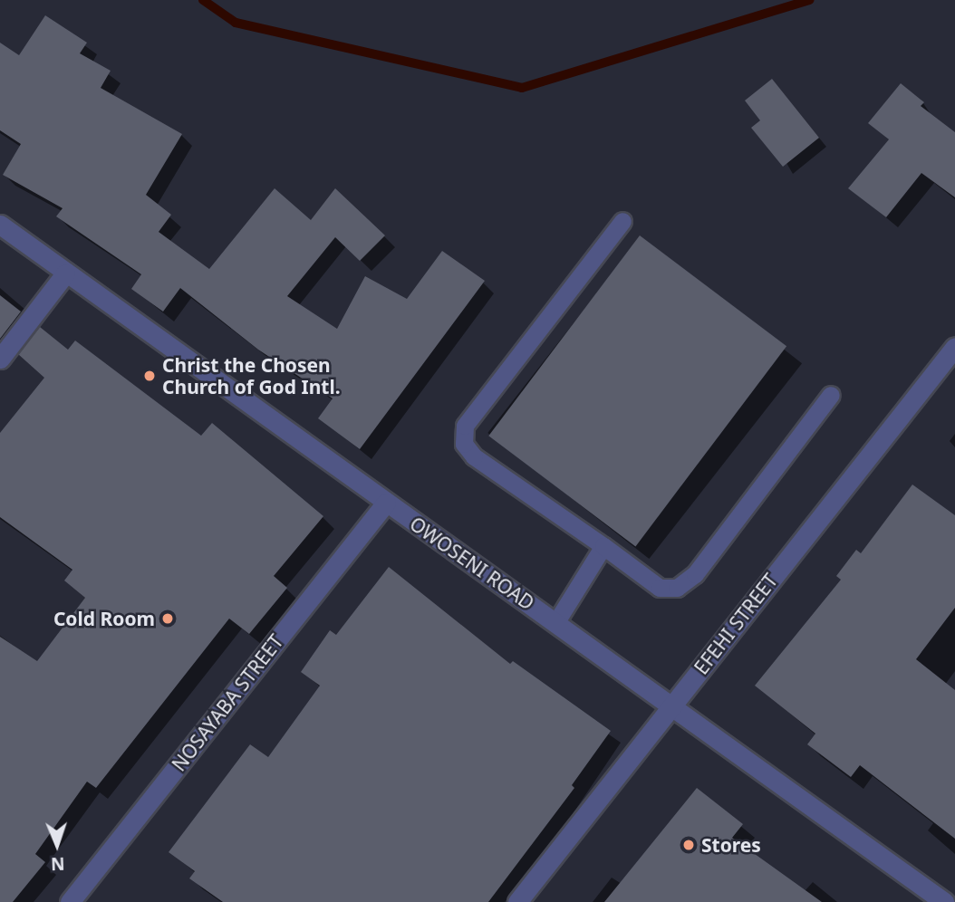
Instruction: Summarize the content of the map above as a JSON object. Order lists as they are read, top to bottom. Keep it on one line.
{"streets":{"street":["OWOSENI ROAD","EFEHI STREET","NOSAYABA STREET"]},"crossings":[["OWOSENI ROAD","EFEHI STREET"],["OWOSENI ROAD","NOSAYABA STREET"]],"places":["Christ the Chosen Church of God Intl.","Cold Room","Stores"],"north":"bottom"}
